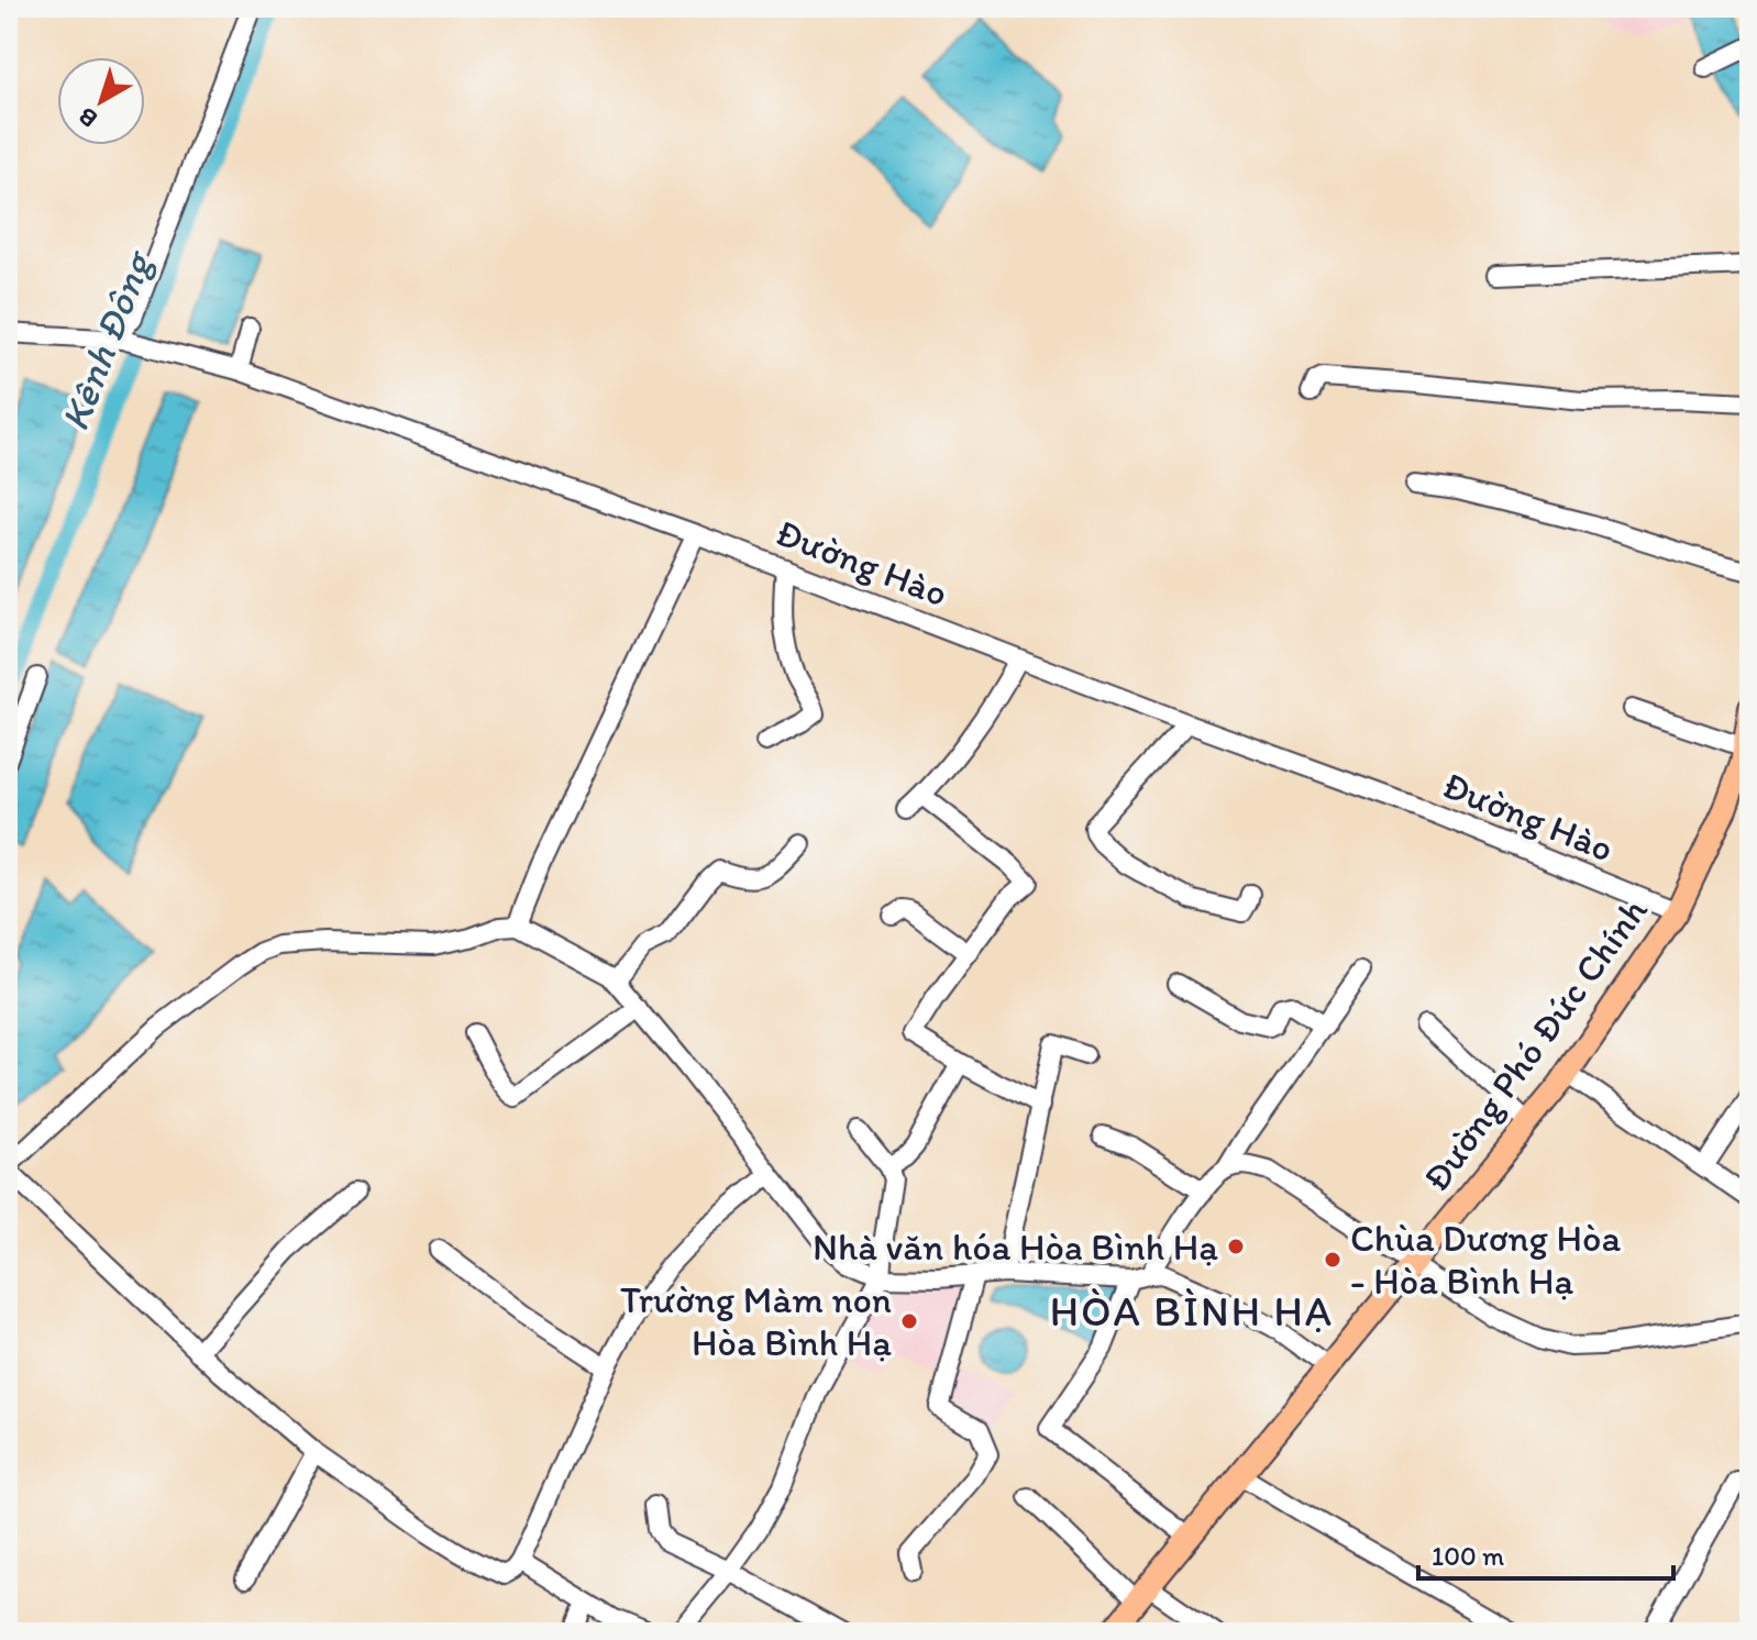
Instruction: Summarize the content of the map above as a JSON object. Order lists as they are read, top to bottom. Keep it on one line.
{"streets":{"main road":["Đường Phó Đức Chính"],"street":["Đường Hào"]},"crossings":[["Đường Hào","Đường Phó Đức Chính"]],"districts":["HÒA BÌNH HẠ"],"water":["Kênh Đông"],"places":["Nhà văn hóa Hòa Bình Hạ","Chùa Dương Hòa - Hòa Bình Hạ","Trường Màm non Hòa Bình Hạ"],"scale_bar":"100 m","north":"bottom left"}
